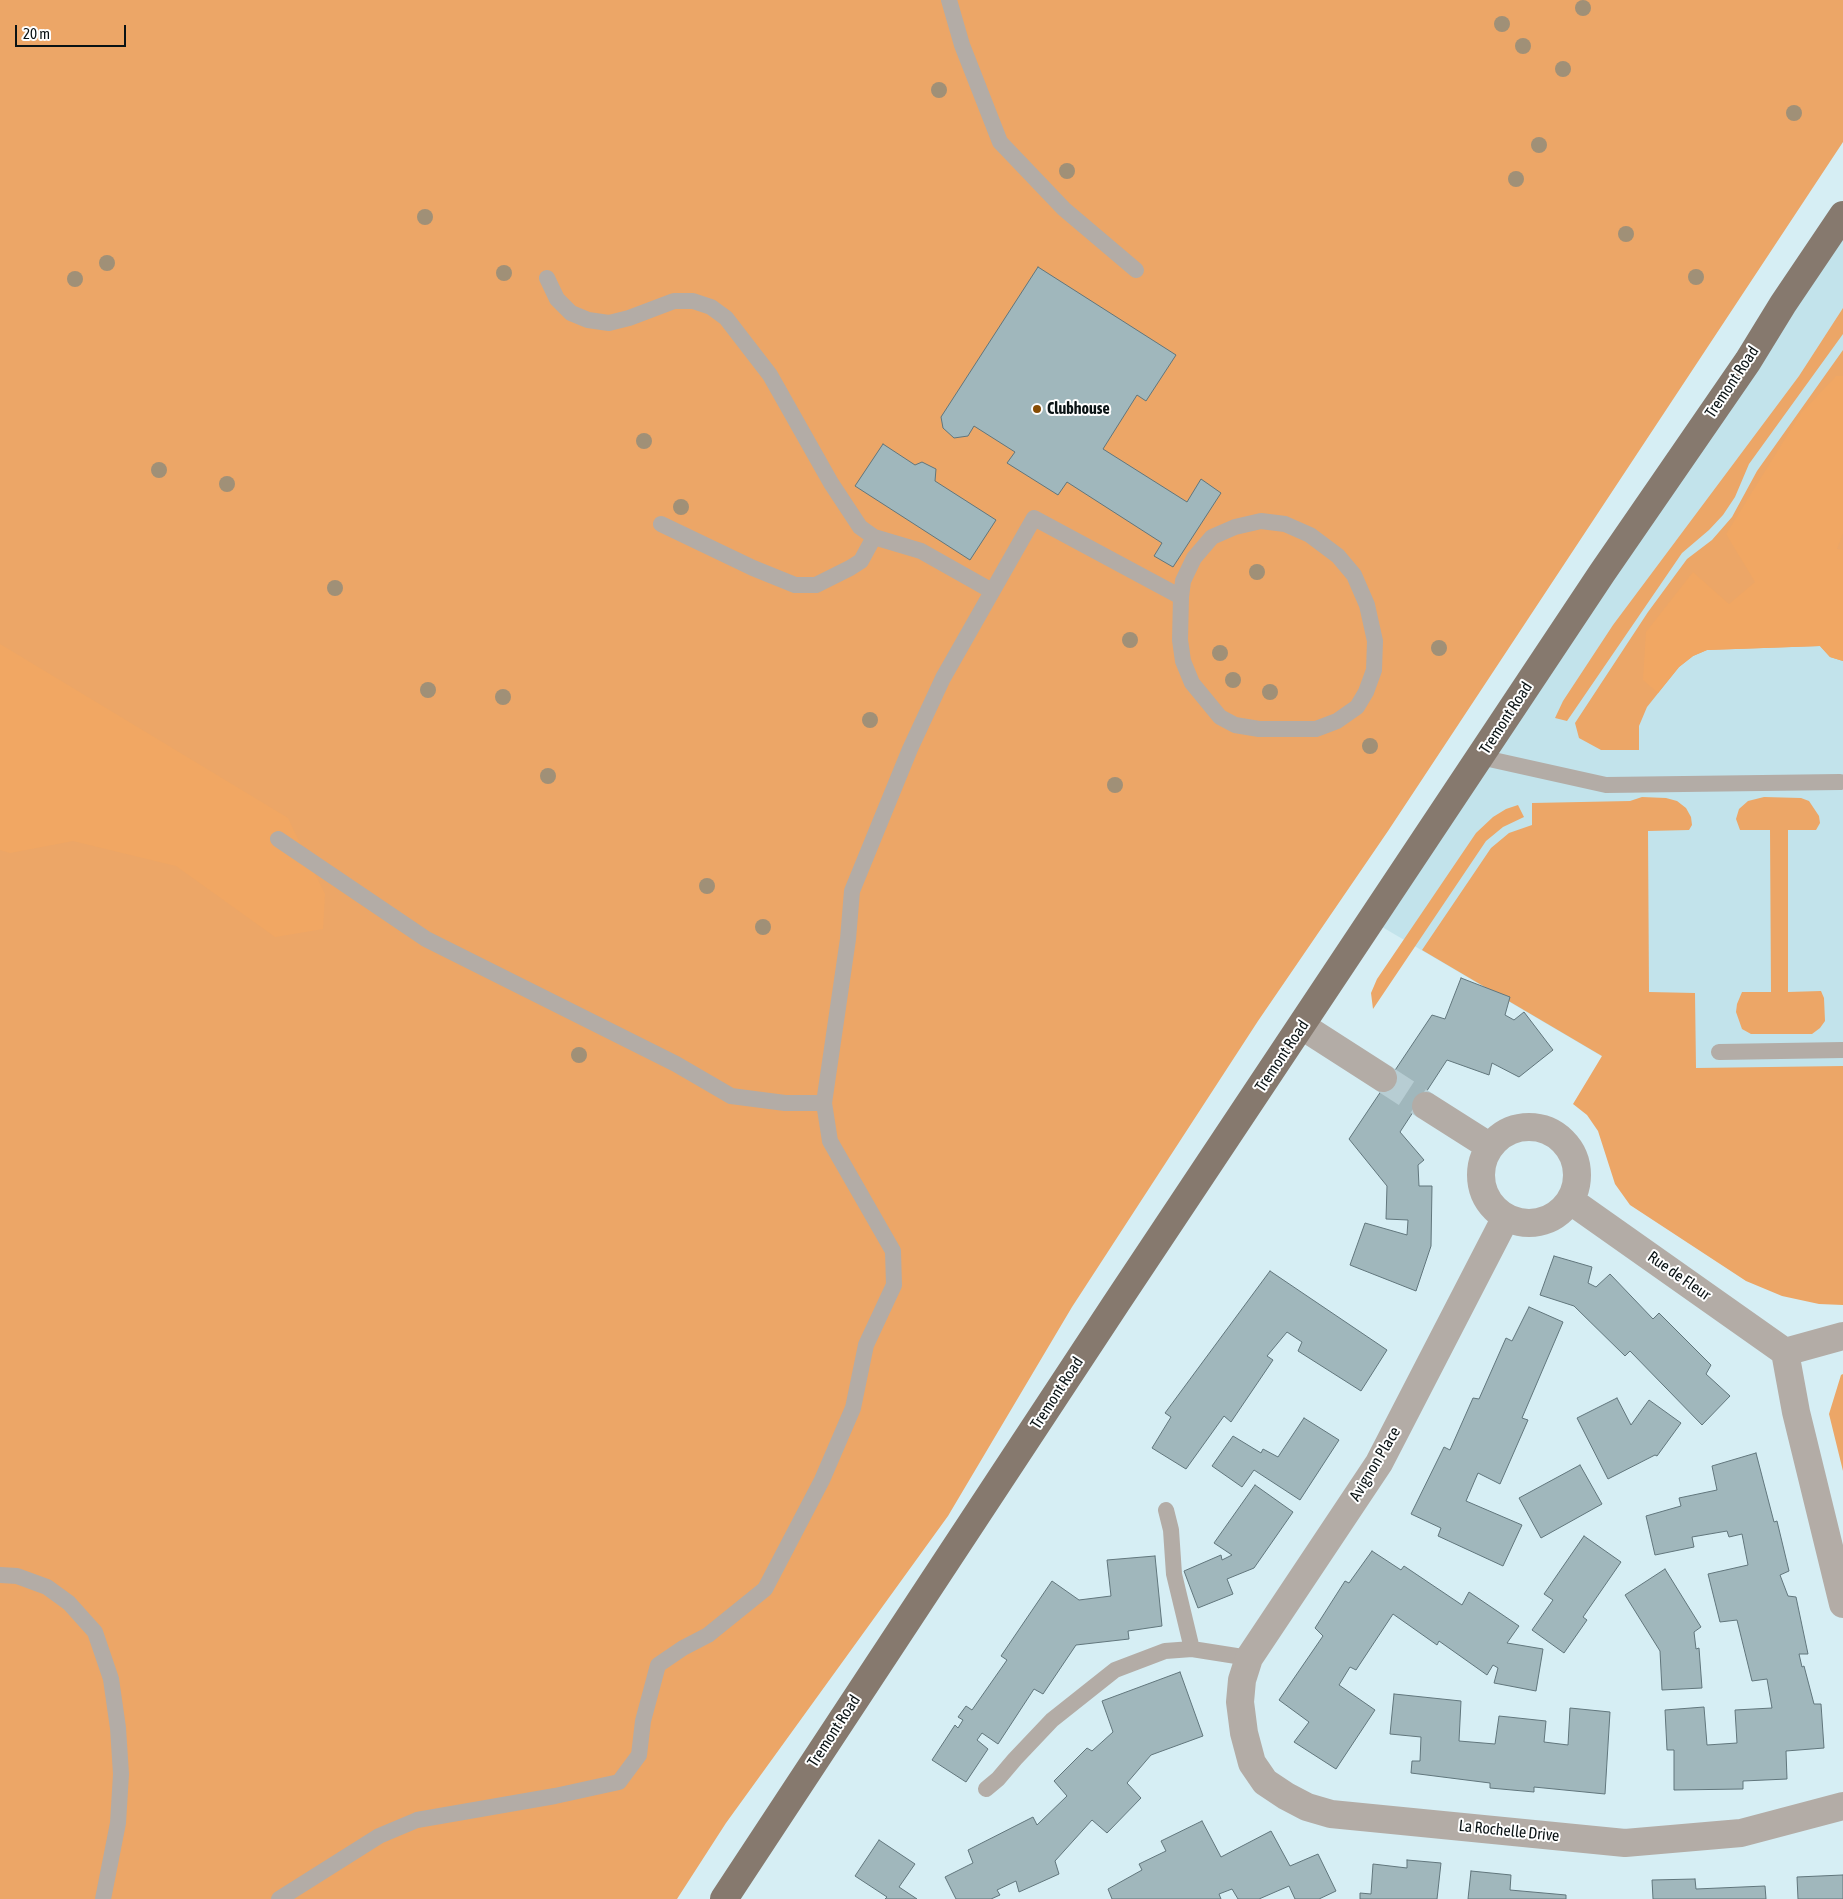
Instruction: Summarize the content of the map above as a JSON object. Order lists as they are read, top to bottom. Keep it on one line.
{"streets":{"main road":["Tremont Road"],"street":["Rue de Fleur","Avignon Place","La Rochelle Drive"]},"crossings":[["Rue de Fleur","Avignon Place"],["Avignon Place","La Rochelle Drive"]],"places":["Clubhouse"],"scale_bar":"20 m"}
